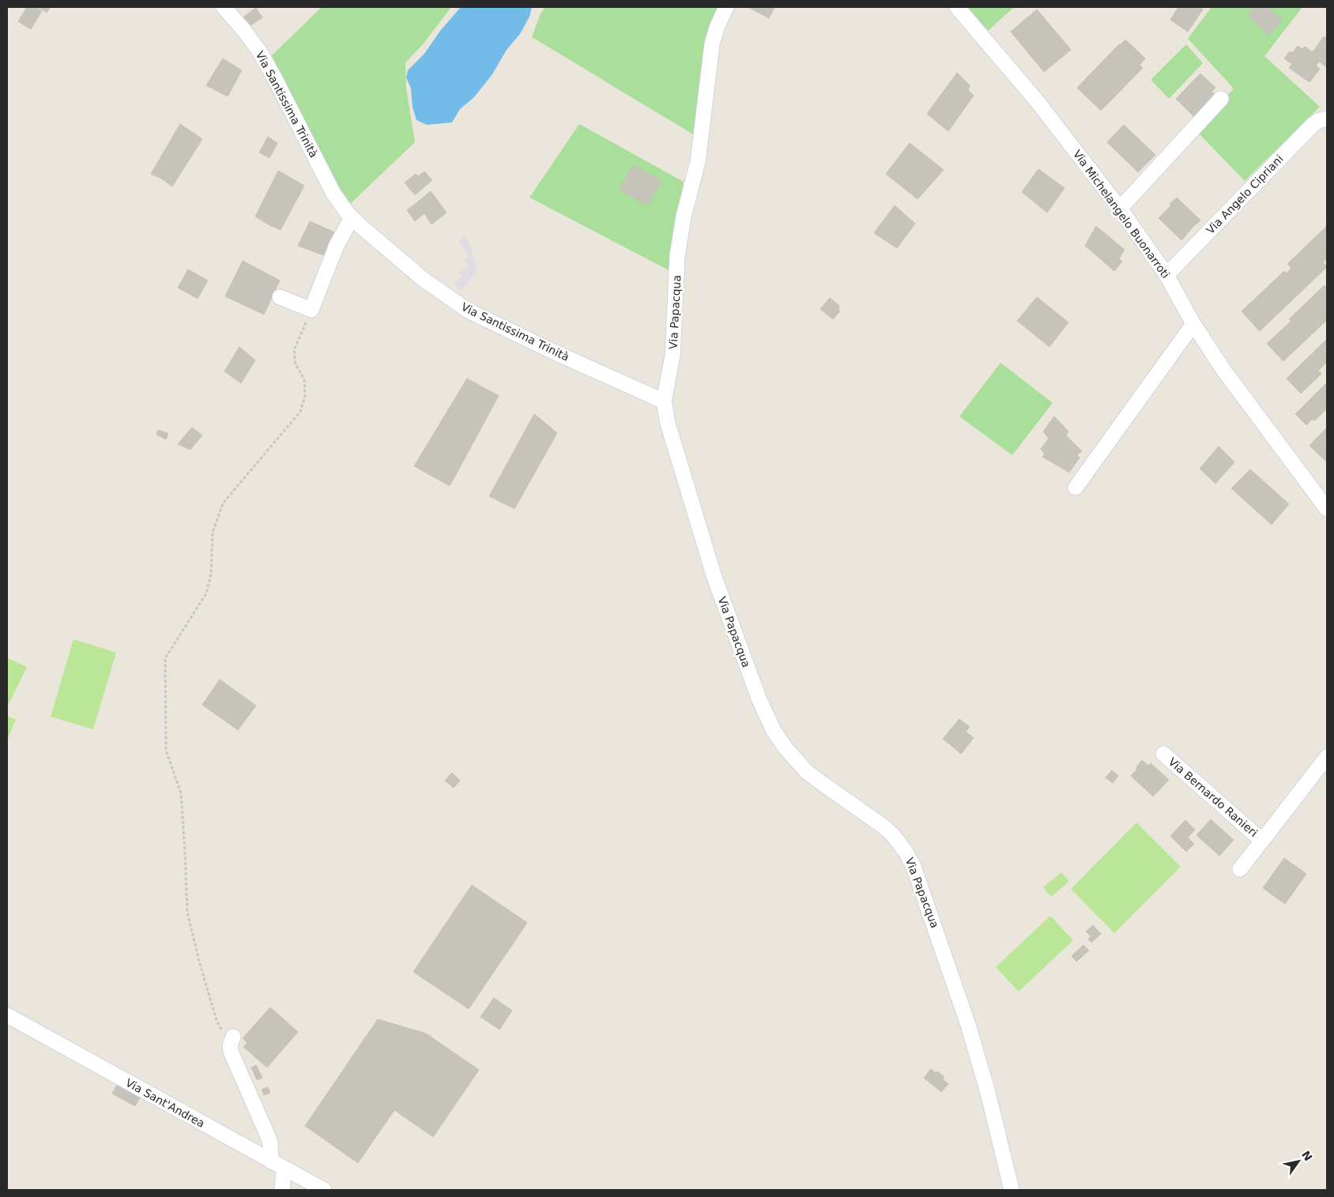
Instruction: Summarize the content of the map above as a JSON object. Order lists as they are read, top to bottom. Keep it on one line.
{"streets":{"street":["Via Santissima Trinità","Via Angelo Cipriani","Via Michelangelo Buonarroti","Via Papacqua","Via Bernardo Ranieri","Via Sant'Andrea"]},"crossings":[["Via Santissima Trinità","Via Papacqua"],["Via Angelo Cipriani","Via Michelangelo Buonarroti"]],"north":"top right"}
